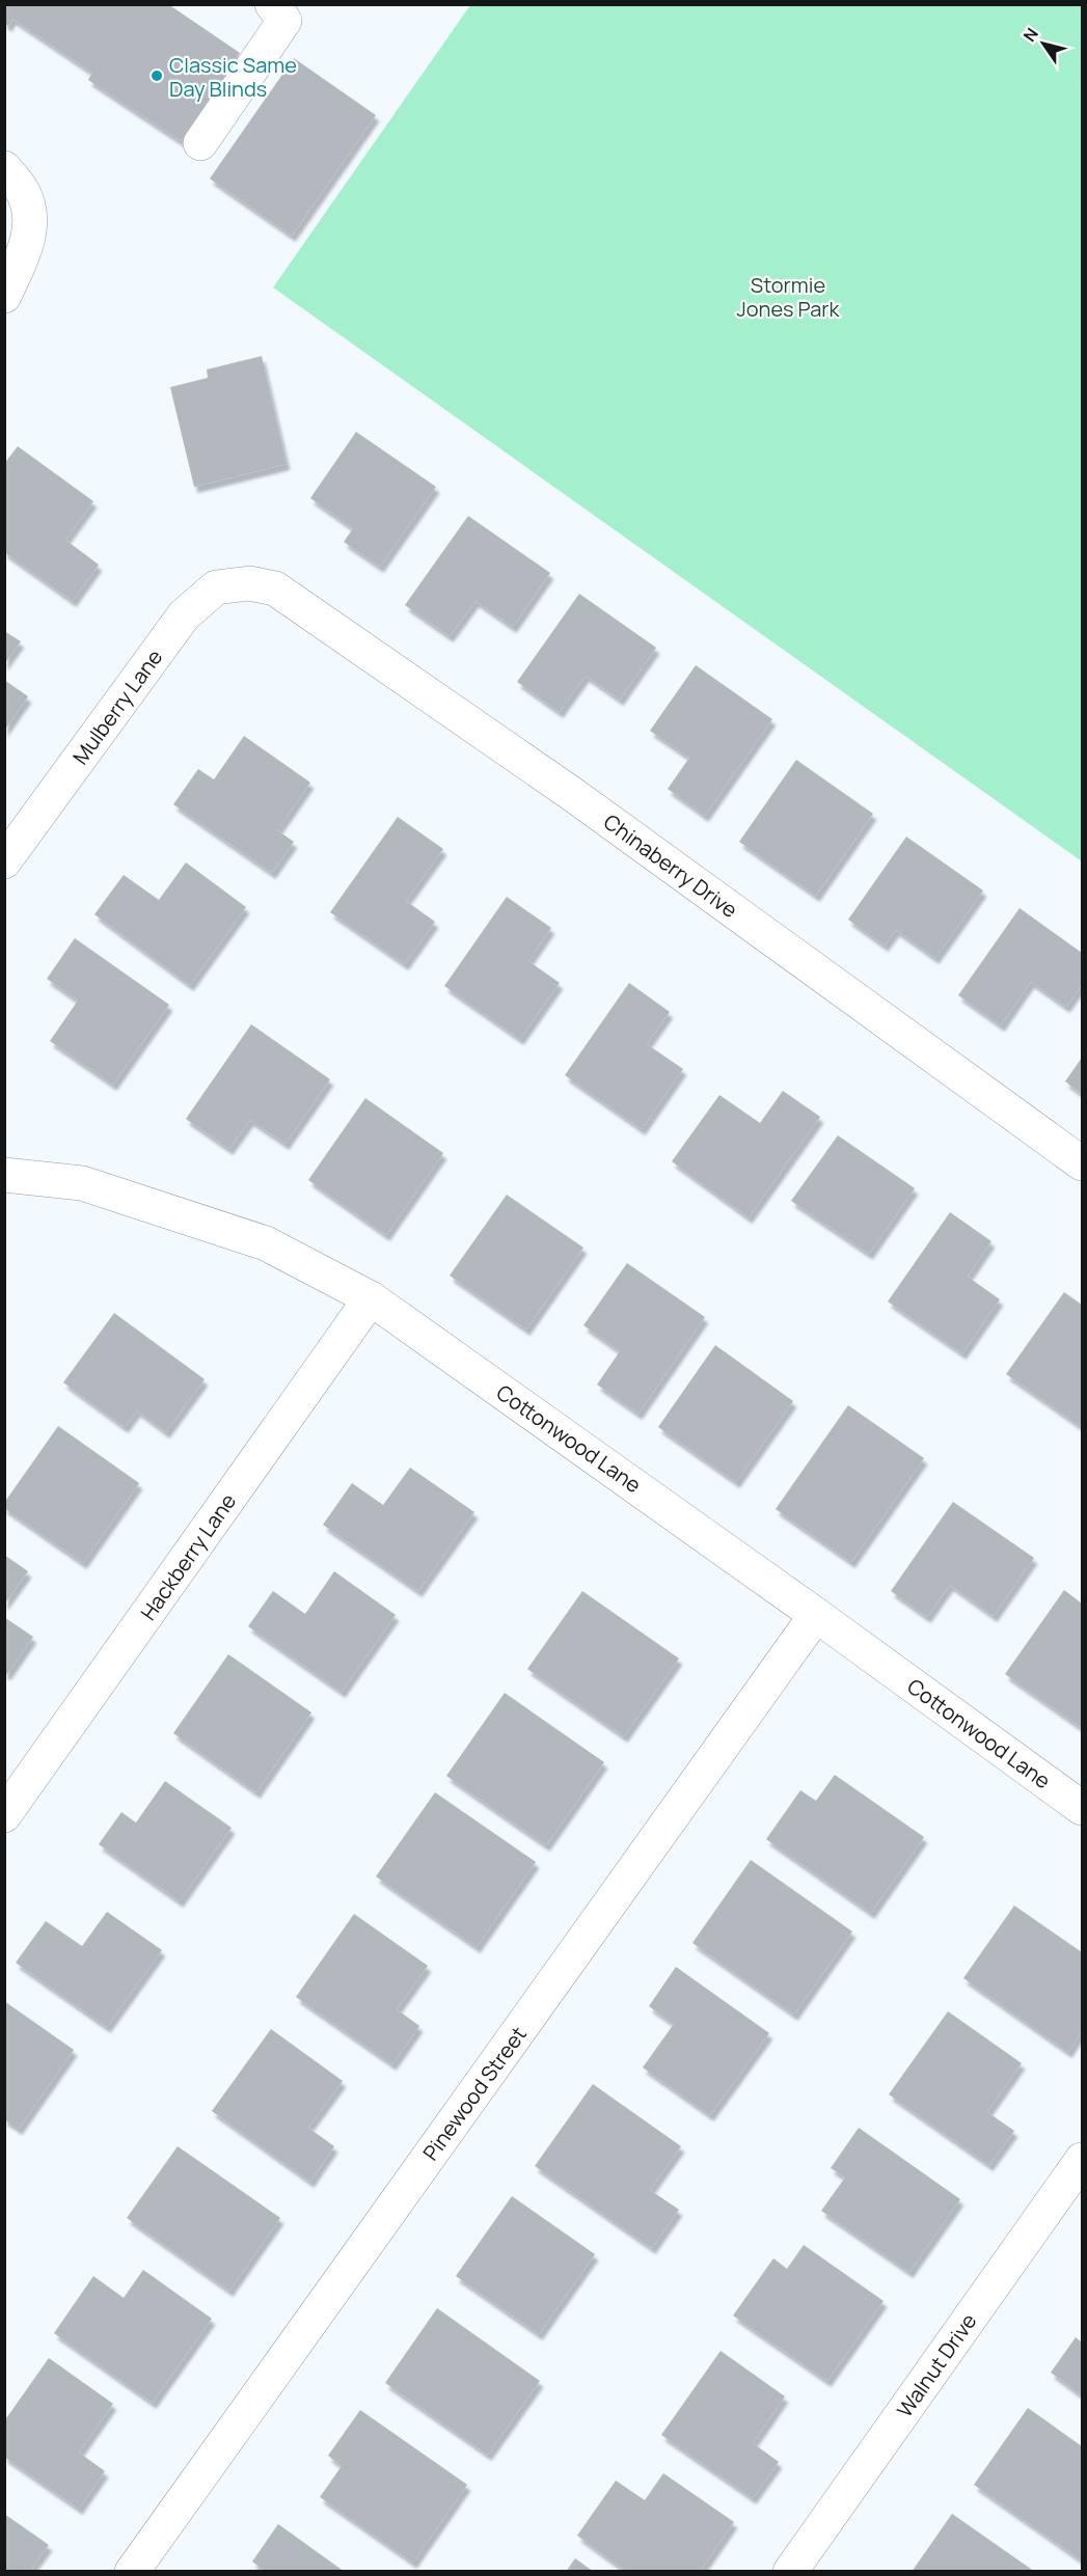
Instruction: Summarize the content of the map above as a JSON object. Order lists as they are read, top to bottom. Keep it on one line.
{"streets":{"street":["Mulberry Lane","Chinaberry Drive","Cottonwood Lane","Hackberry Lane","Pinewood Street","Walnut Drive"]},"crossings":[["Mulberry Lane","Chinaberry Drive"],["Cottonwood Lane","Hackberry Lane"],["Cottonwood Lane","Pinewood Street"]],"parks":["Stormie Jones Park"],"places":["Classic Same Day Blinds"],"north":"top left"}
